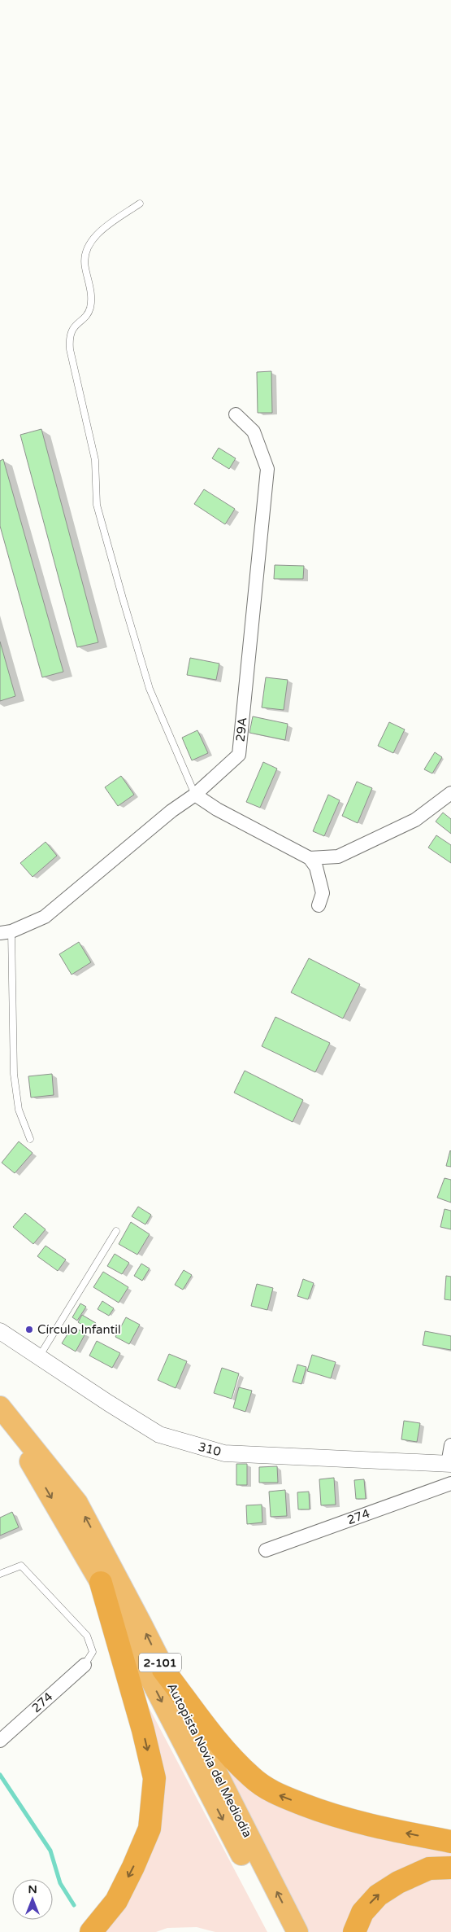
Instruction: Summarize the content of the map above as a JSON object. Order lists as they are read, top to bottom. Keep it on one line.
{"streets":{"highway":["2-101","Autopista Novia del Mediodía"],"street":["29A","310","274"]},"places":["Círculo Infantil"],"north":"top"}
